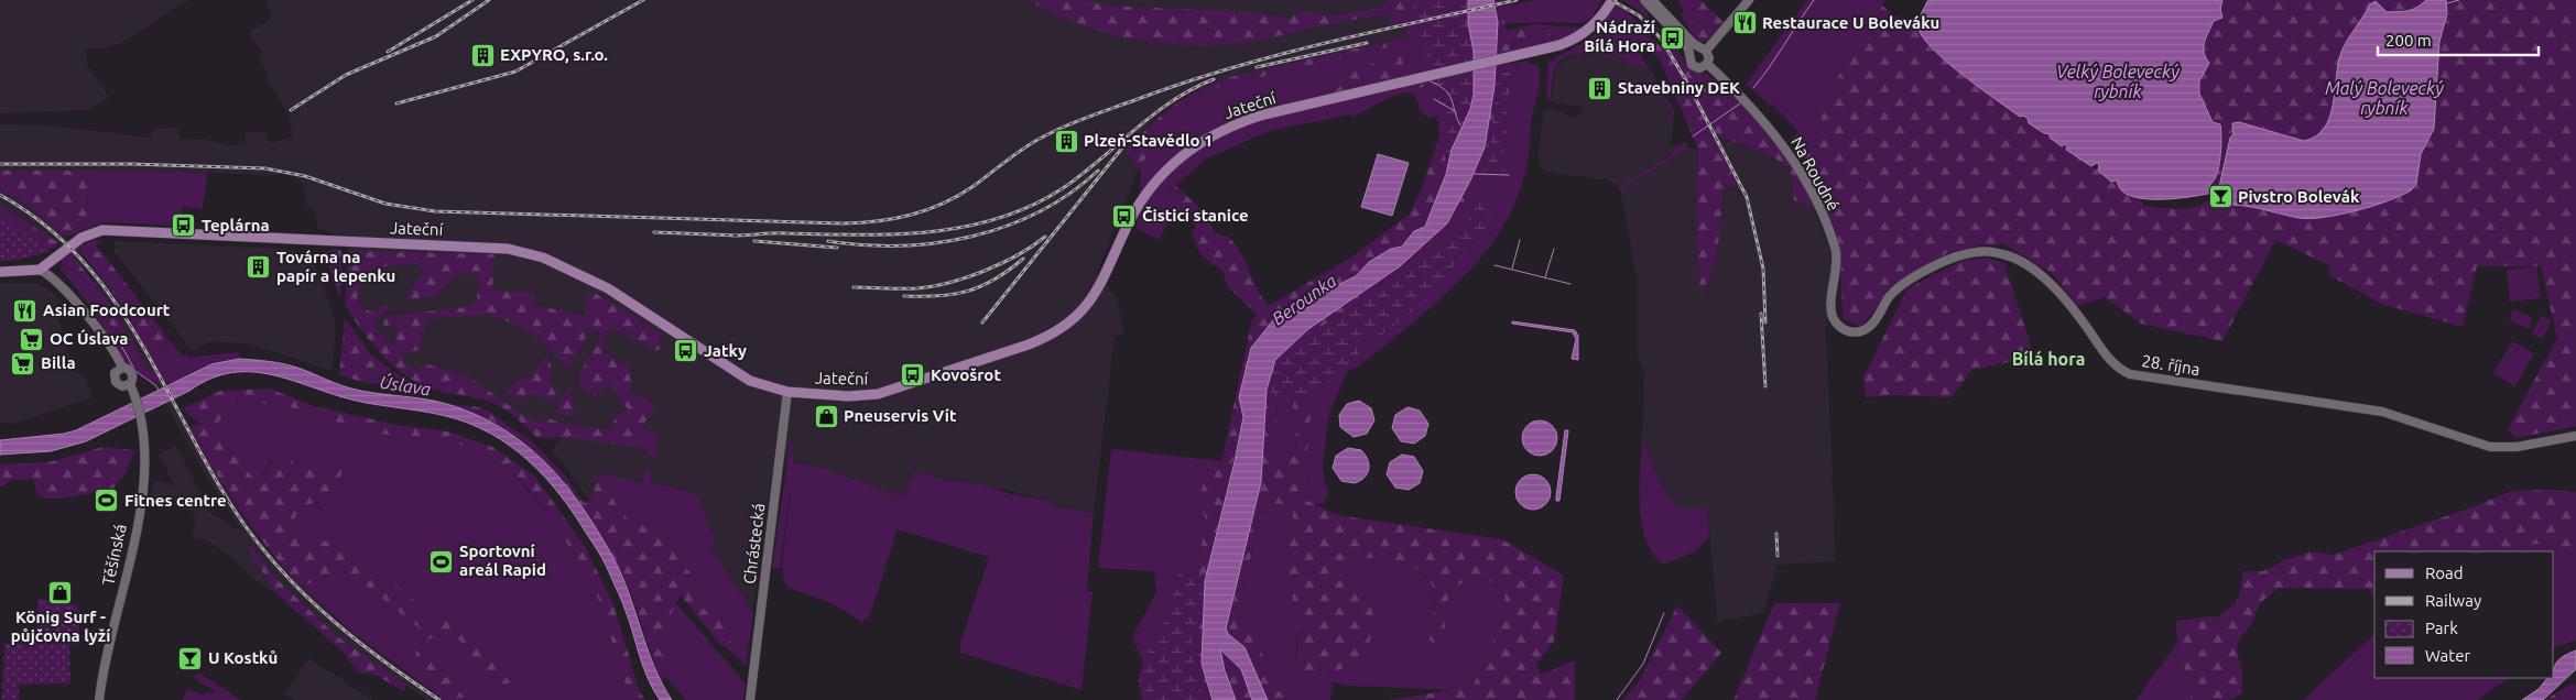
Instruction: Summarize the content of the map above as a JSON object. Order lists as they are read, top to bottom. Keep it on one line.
{"streets":{"main road":["Jateční","Na Roudné","28. října","Chrástecká","Těšínská"]},"crossings":[["Jateční","Chrástecká"],["Na Roudné","28. října"]],"districts":["Bílá hora"],"water":["Velký Bolevecký rybník","Malý Bolevecký rybník","Berounka","Úslava"],"places":{"restaurant":["Restaurace U Boleváku","Asian Foodcourt"],"bus stop":["Nádraží Bílá Hora","Čisticí stanice","Teplárna","Jatky","Kovošrot"],"building":["EXPYRO, s.r.o.","Stavebniny DEK","Plzeň-Stavědlo 1","Továrna na papír a lepenku"],"bar":["Pivstro Bolevák","U Kostků"],"supermarket":["OC Úslava","Billa"],"shop":["Pneuservis Vít","König Surf - půjčovna lyží"],"sports":["Fitnes centre","Sportovní areál Rapid"]},"legend":["Road","Railway","Park","Water"],"scale_bar":"200 m"}
